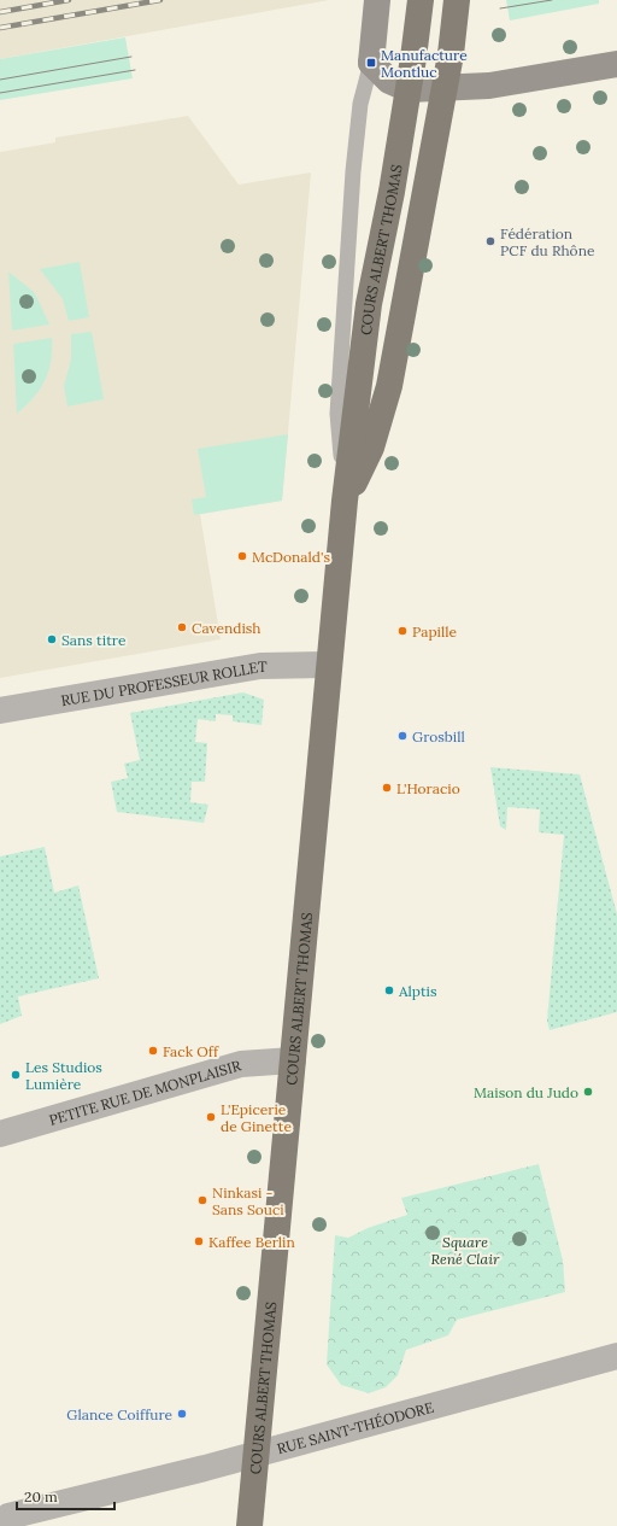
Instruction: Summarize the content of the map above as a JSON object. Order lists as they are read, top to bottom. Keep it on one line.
{"streets":{"main road":["COURS ALBERT THOMAS"],"street":["RUE DU PROFESSEUR ROLLET","PETITE RUE DE MONPLAISIR","RUE SAINT-THÉODORE"]},"crossings":[["COURS ALBERT THOMAS","RUE DU PROFESSEUR ROLLET"],["COURS ALBERT THOMAS","PETITE RUE DE MONPLAISIR"],["COURS ALBERT THOMAS","RUE SAINT-THÉODORE"]],"parks":["Square René Clair"],"places":{"transit":["Manufacture Montluc"],"other":["Fédération PCF du Rhône","McDonald's","Cavendish","Papille","Sans titre","Grosbill","L'Horacio","Alptis","Fack Off","Les Studios Lumière","Maison du Judo","L'Epicerie de Ginette","Ninkasi - Sans Souci","Kaffee Berlin","Glance Coiffure"]},"scale_bar":"20 m"}
